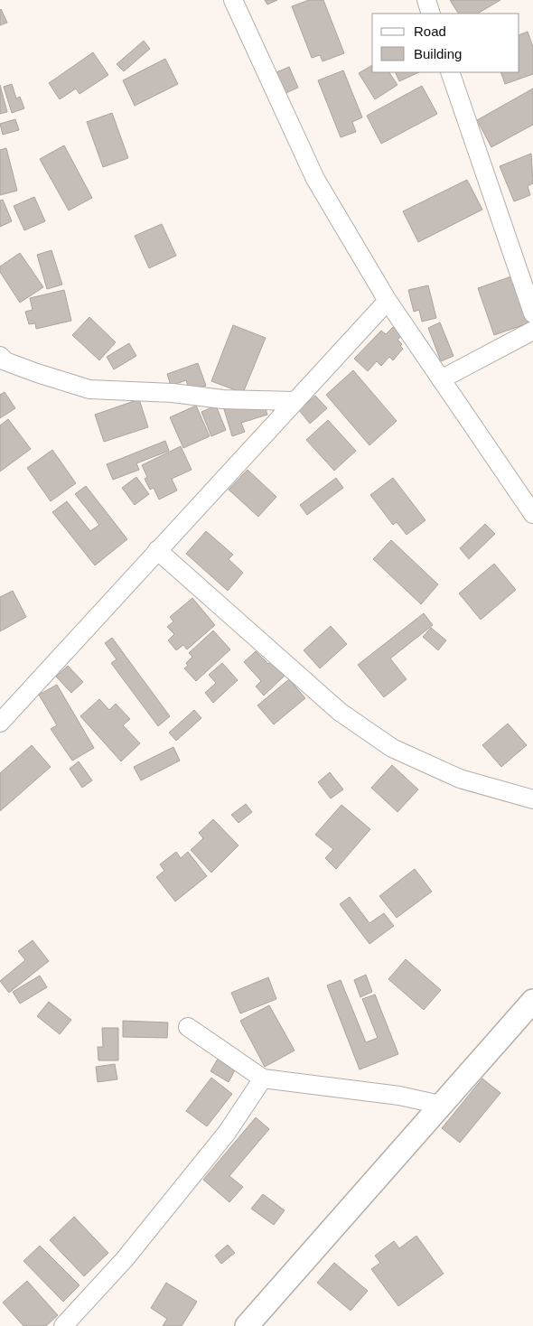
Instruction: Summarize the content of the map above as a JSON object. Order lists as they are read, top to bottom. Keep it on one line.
{"legend":["Road","Building"]}
